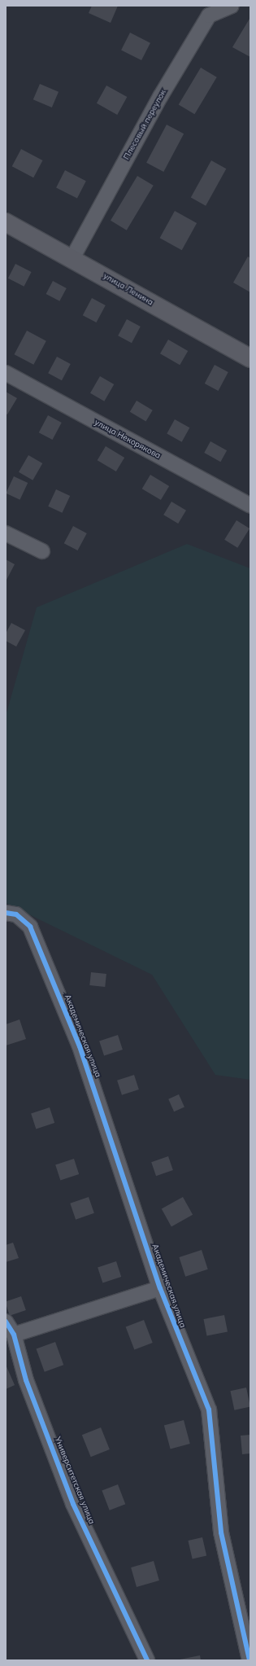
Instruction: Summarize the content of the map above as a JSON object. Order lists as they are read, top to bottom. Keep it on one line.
{"streets":{"street":["Плесовый переулок","улица Ленина","улица Некорякова","Академическая улица","Университетская улица"]},"crossings":[["Плесовый переулок","улица Ленина"]]}
